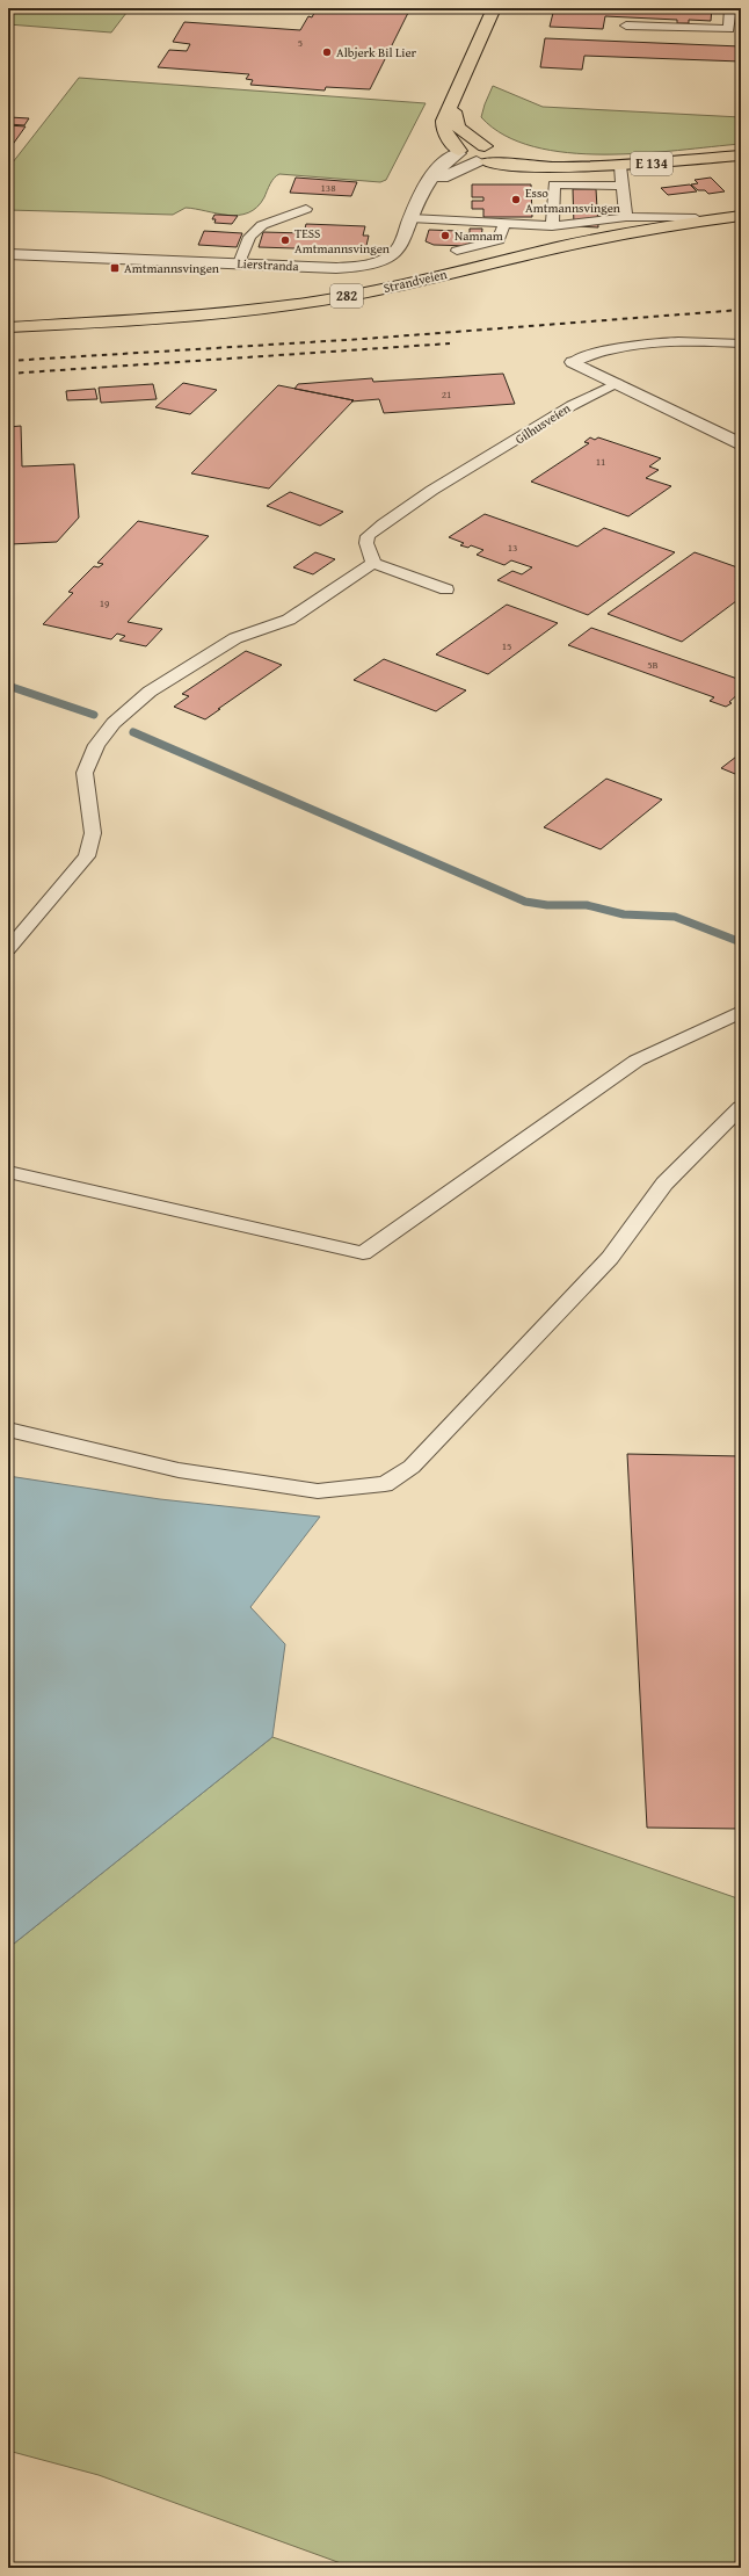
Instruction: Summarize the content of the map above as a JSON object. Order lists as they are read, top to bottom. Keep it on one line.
{"streets":{"main road":["E 134","Strandveien","282"],"street":["Lierstranda"],"lane":["Gilhusveien"]},"crossings":[["E 134","Lierstranda"]],"places":{"other":["Albjerk Bil Lier","Esso Amtmannsvingen","Namnam","TESS Amtmannsvingen"],"transit":["Amtmannsvingen"]},"house_numbers":["5","138","21","11","13","19","15","5B"]}
